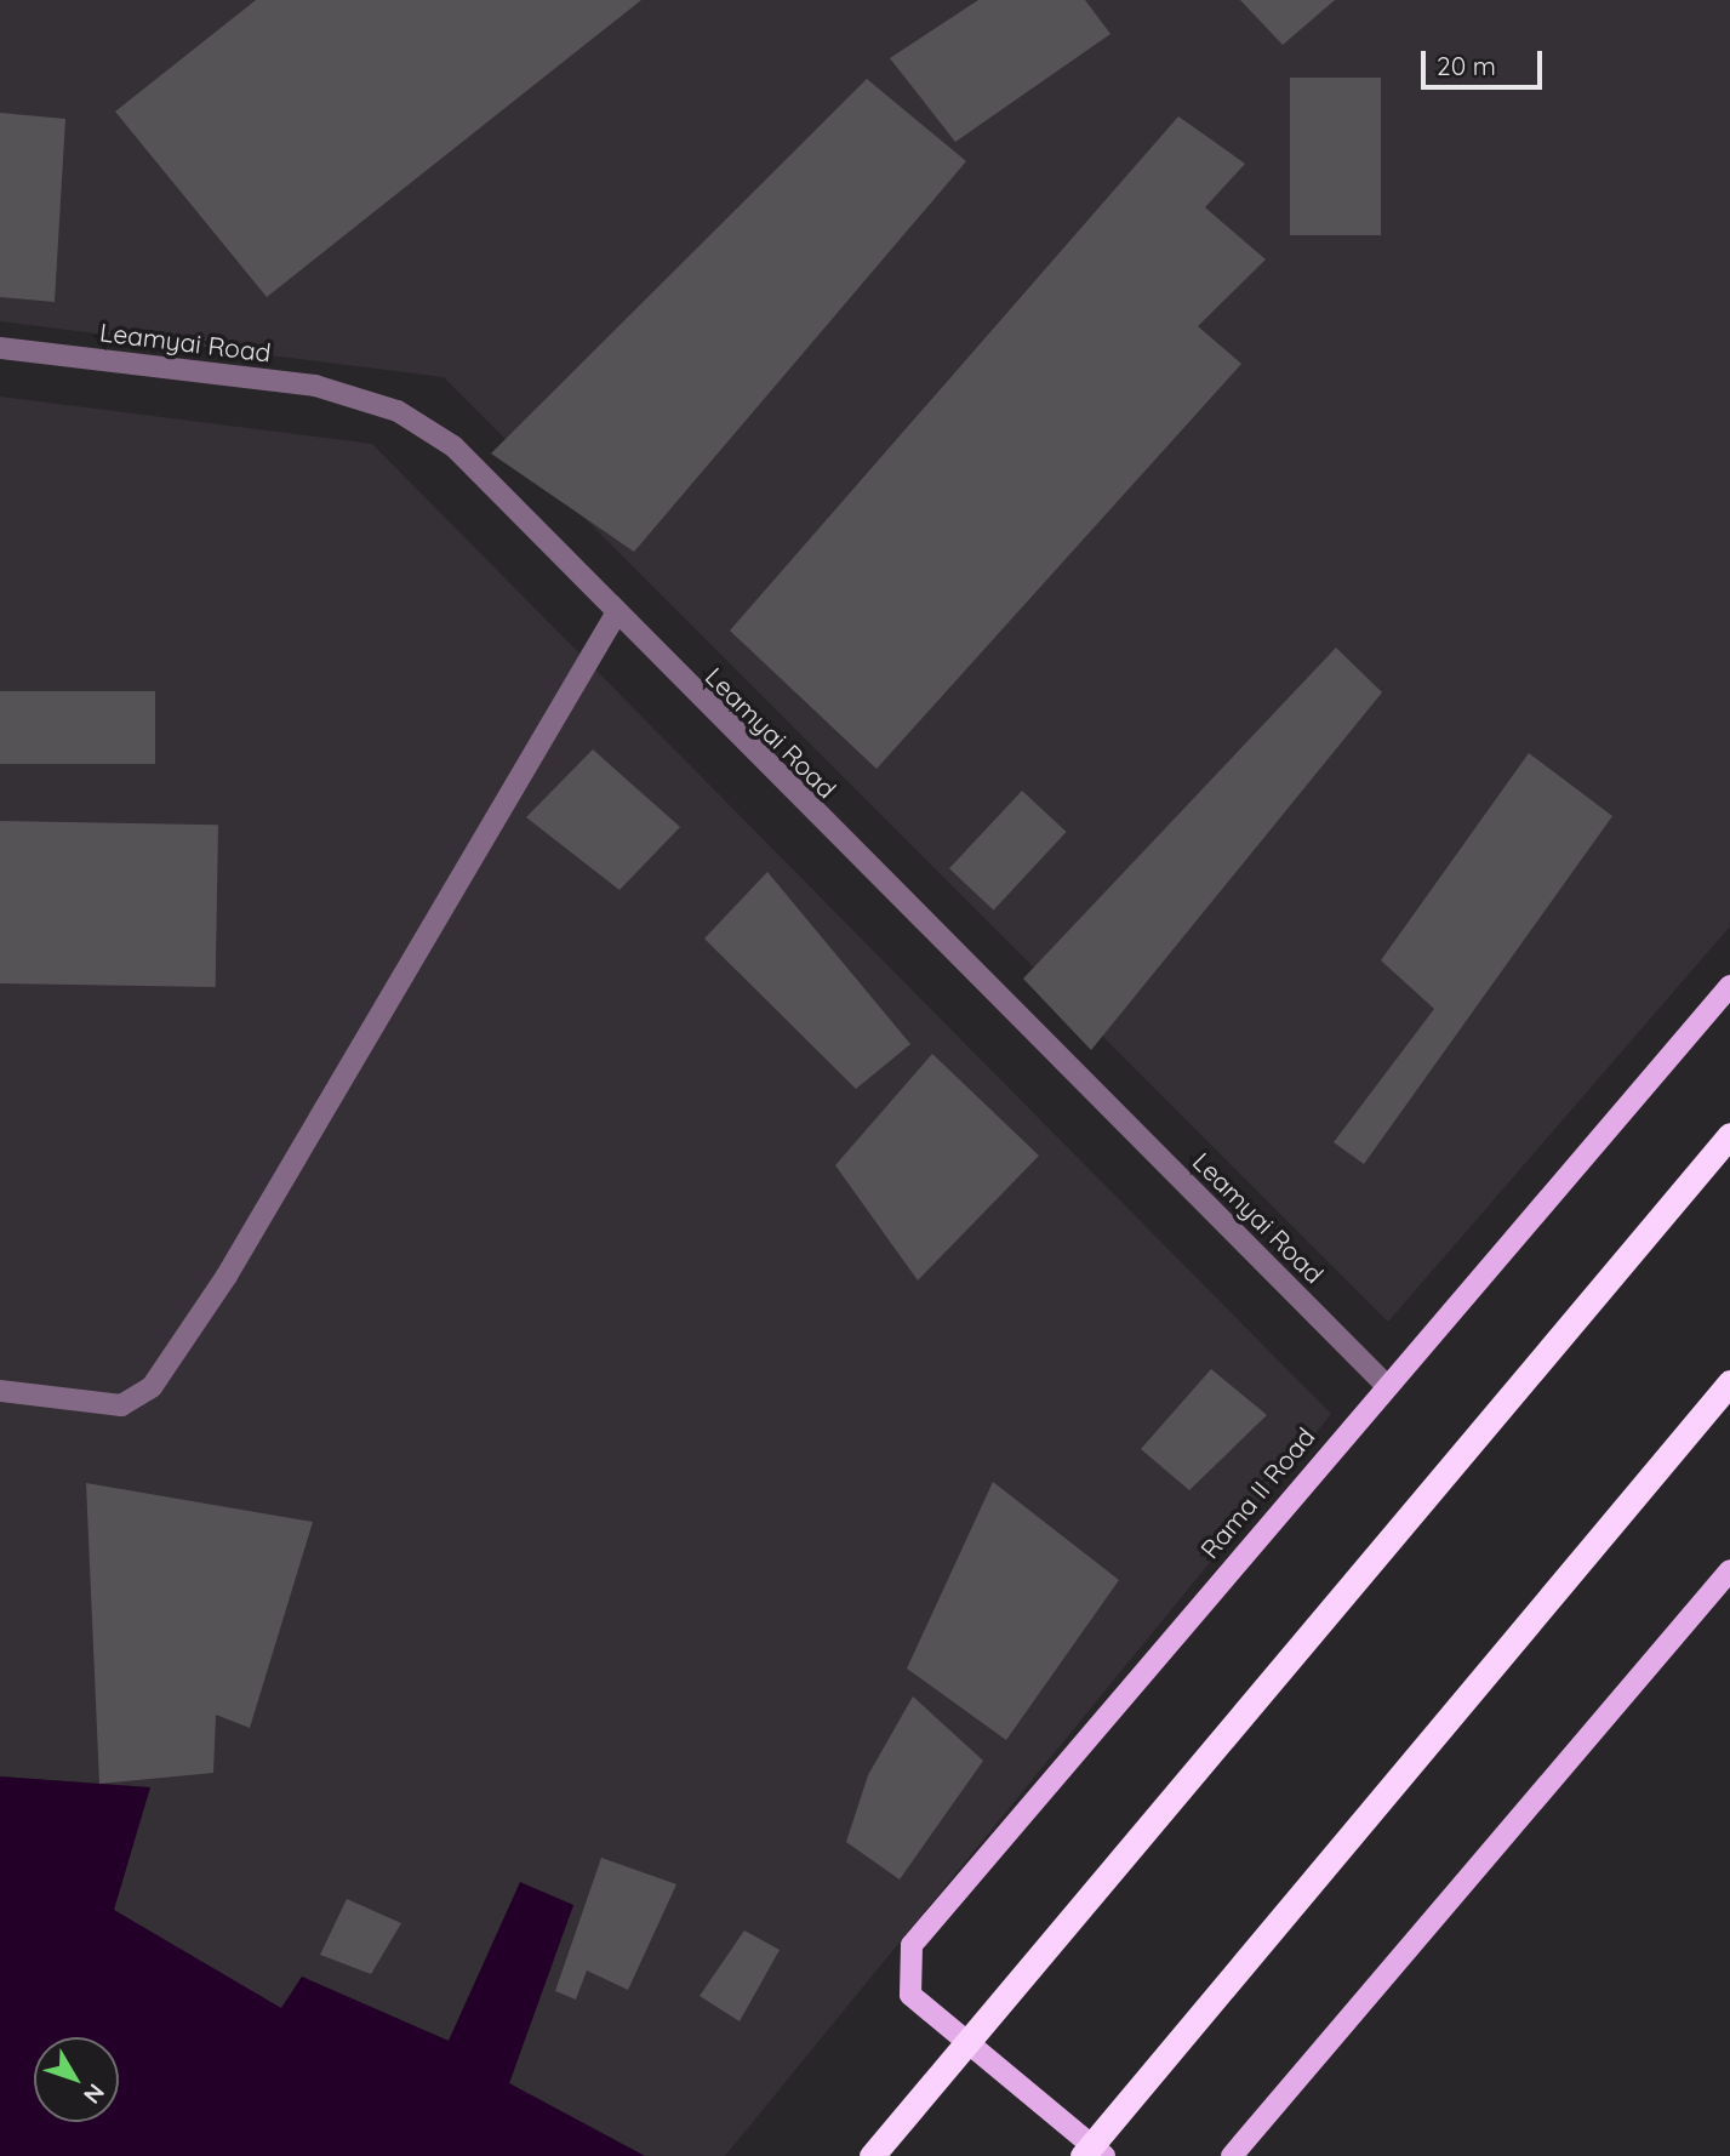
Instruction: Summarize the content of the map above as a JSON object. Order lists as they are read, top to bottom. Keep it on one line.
{"streets":{"main road":["Rama II Road"],"street":["Leamyai Road"]},"crossings":[["Leamyai Road","Rama II Road"]],"scale_bar":"20 m","north":"bottom right"}
